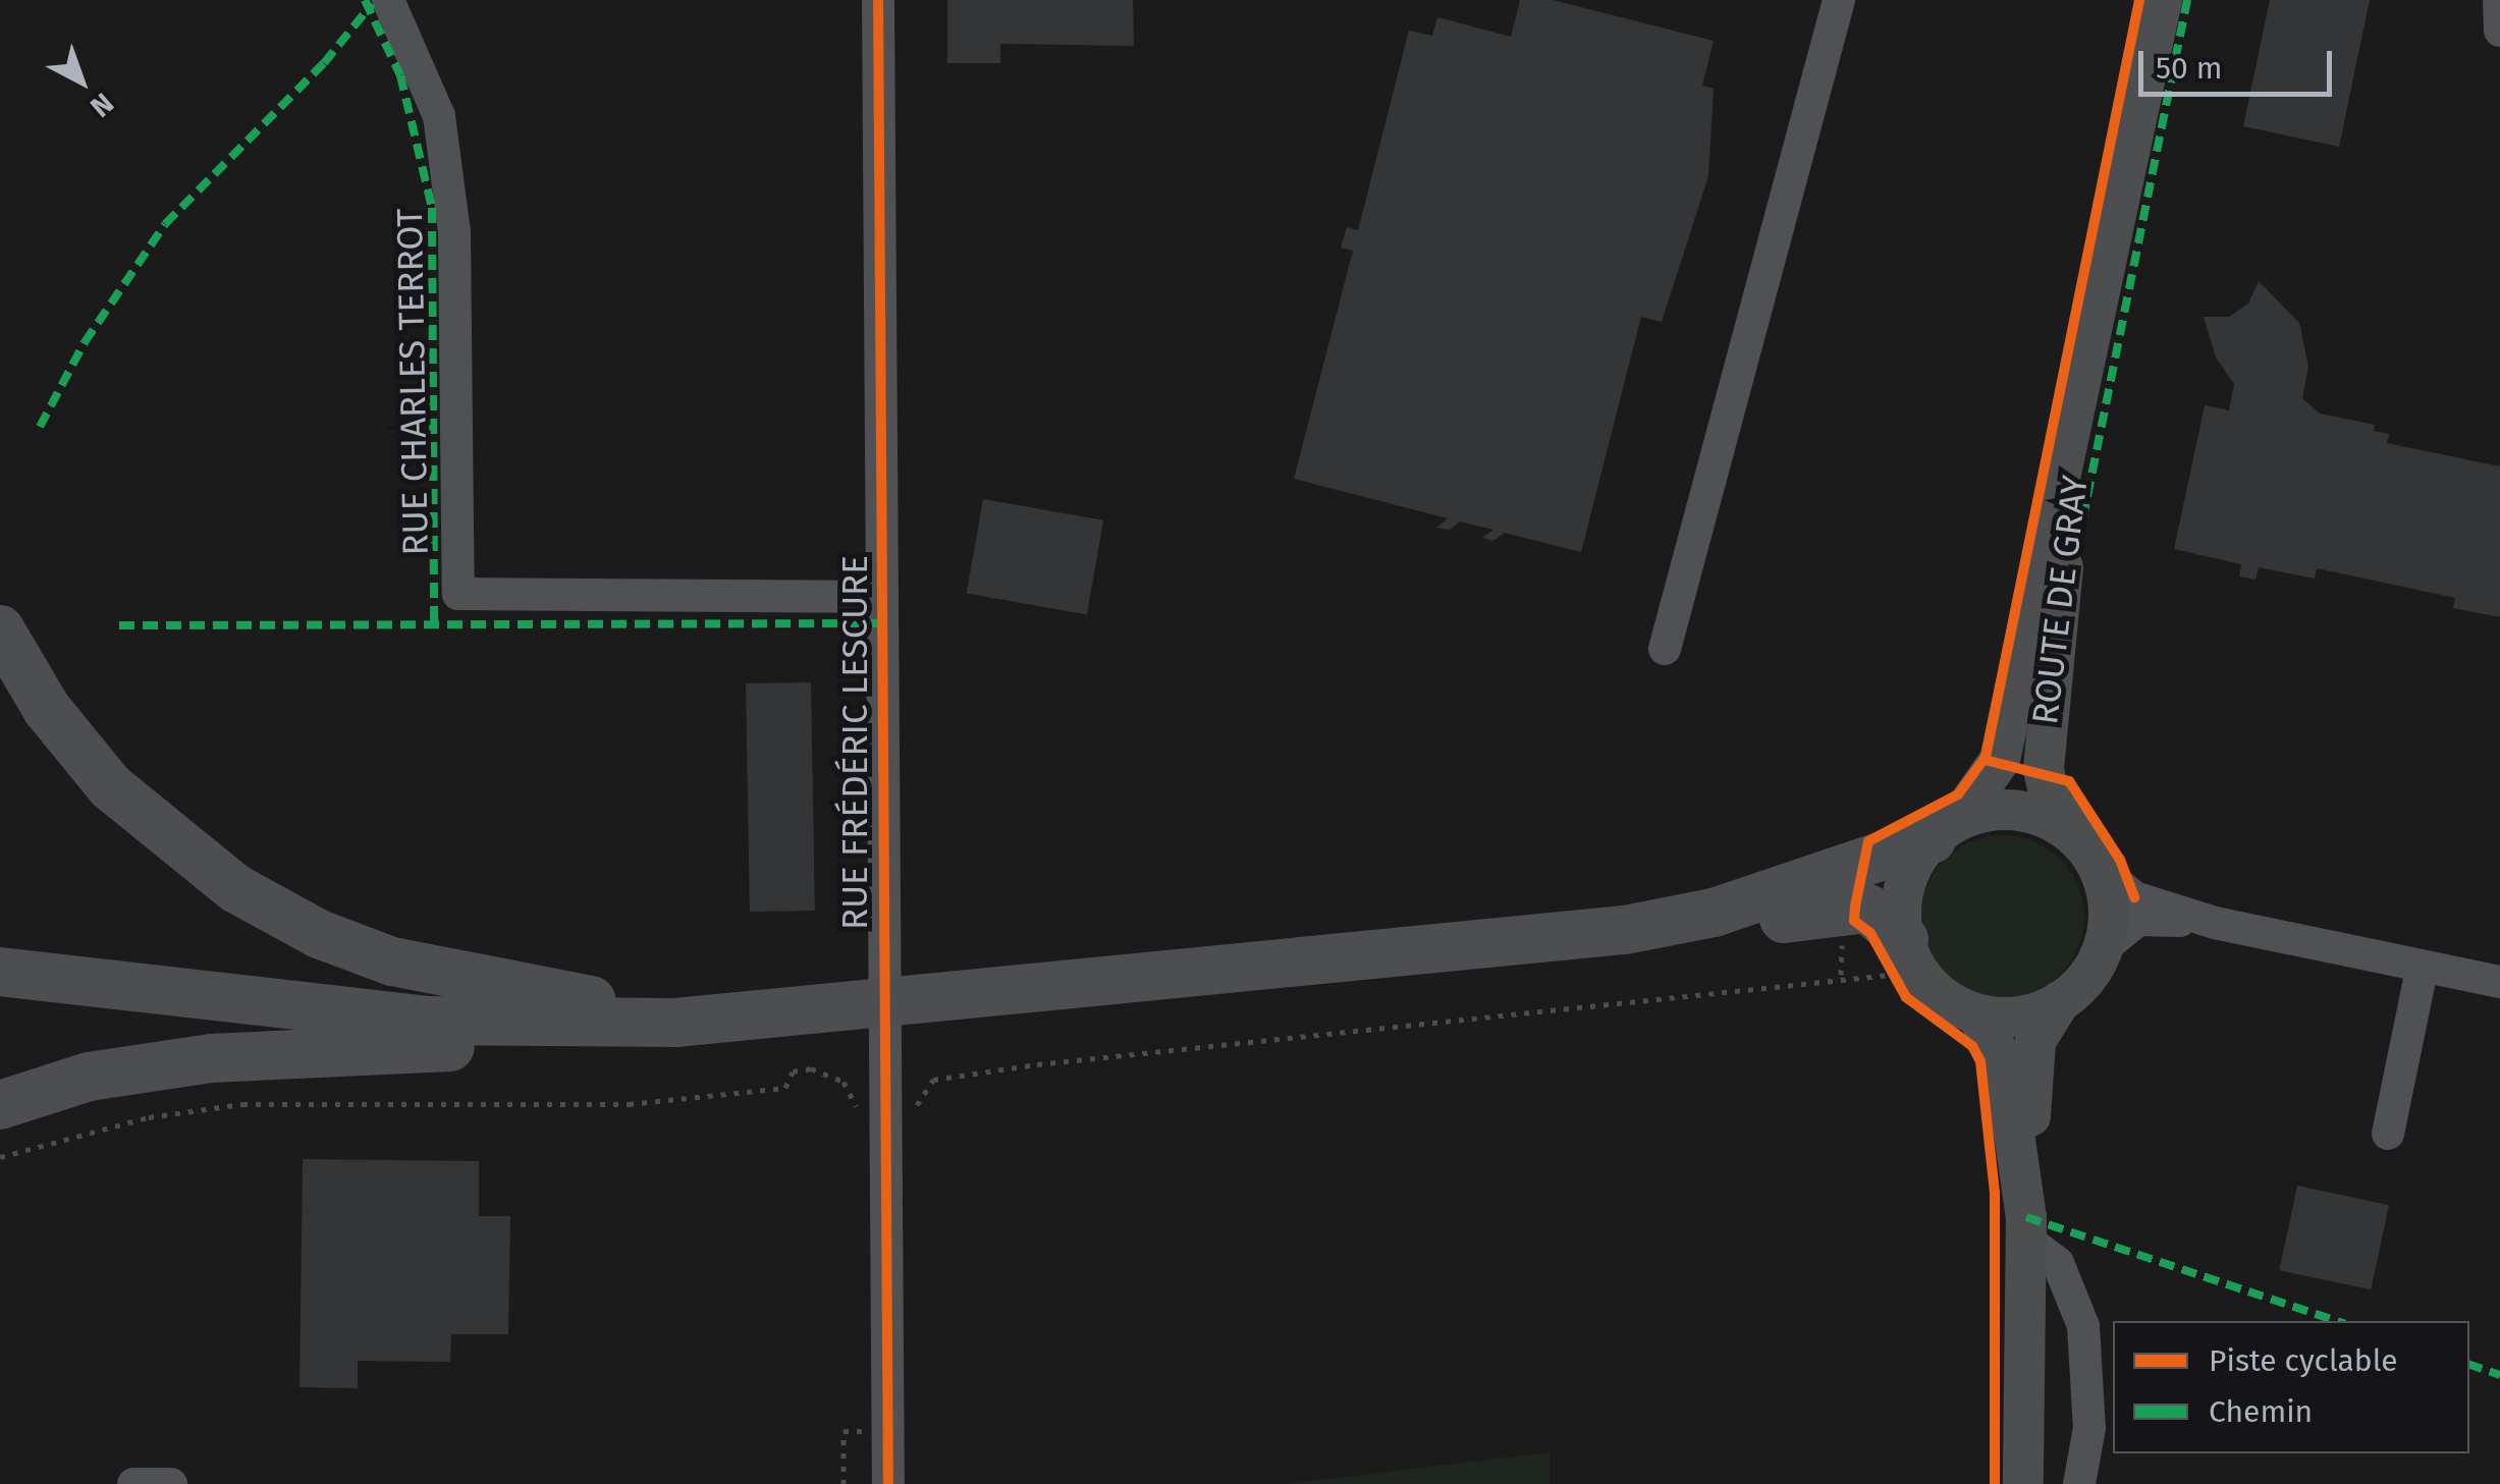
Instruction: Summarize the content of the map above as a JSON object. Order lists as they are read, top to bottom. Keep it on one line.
{"streets":{"main road":["ROUTE DE GRAY"],"street":["RUE CHARLES TERROT","RUE FRÉDÉRIC LESCURE"]},"crossings":[["RUE CHARLES TERROT","RUE FRÉDÉRIC LESCURE"]],"legend":["Piste cyclable","Chemin"],"scale_bar":"50 m","north":"bottom right"}
